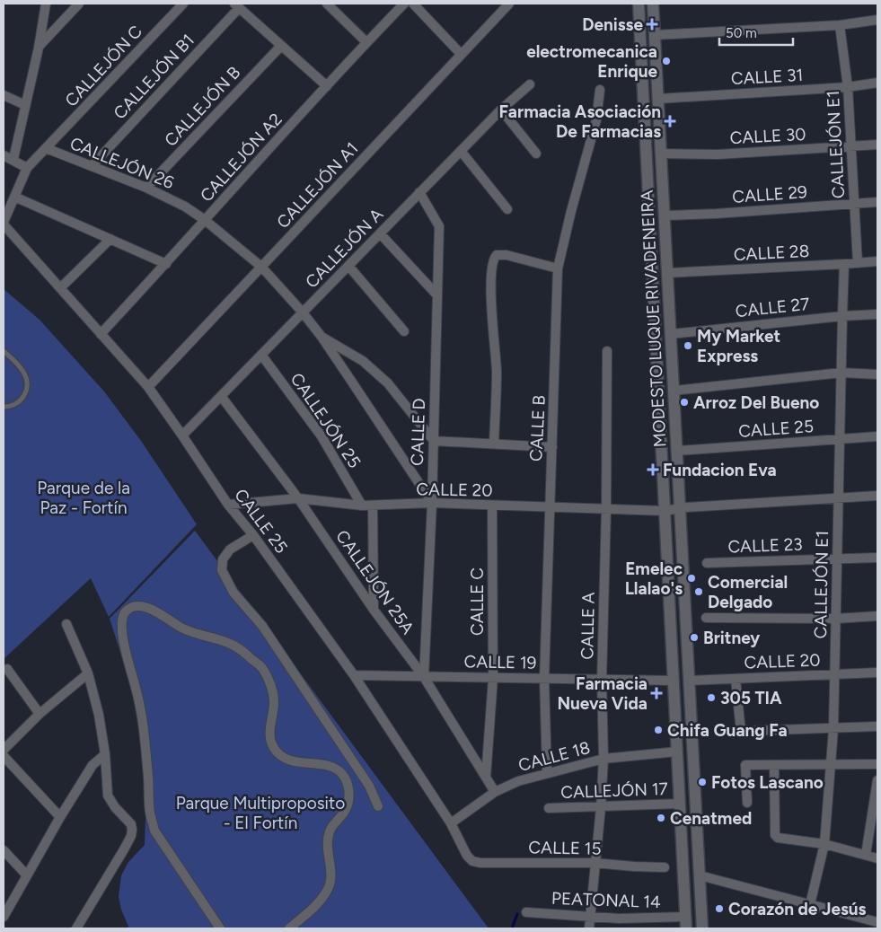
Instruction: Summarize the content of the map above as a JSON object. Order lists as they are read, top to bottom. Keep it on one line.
{"streets":{"street":["CALLEJÓN C","CALLEJÓN B1","CALLE 31","CALLEJÓN B","CALLE 30","CALLEJÓN E1","CALLEJÓN A2","CALLEJÓN 26","CALLEJÓN A1","CALLE 29","CALLEJÓN A","CALLE 28","CALLE 27","MODESTO LUQUE RIVADENEIRA","CALLEJÓN 25","CALLE B","CALLE 25","CALLE D","CALLE 20","CALLE 23","CALLEJÓN 25A","CALLE C","CALLE A","CALLE 19","CALLE 18","CALLEJÓN 17","CALLE 15","PEATONAL 14"]},"crossings":[["CALLEJÓN C","CALLEJÓN 26"],["CALLEJÓN B1","CALLEJÓN 26"],["CALLE 31","CALLEJÓN E1"],["CALLE 31","MODESTO LUQUE RIVADENEIRA"],["CALLEJÓN B","CALLEJÓN 26"],["CALLE 30","CALLEJÓN E1"],["CALLE 30","MODESTO LUQUE RIVADENEIRA"],["CALLEJÓN E1","CALLE 29"],["CALLEJÓN E1","CALLE 28"],["CALLEJÓN E1","CALLE 27"],["CALLEJÓN E1","CALLE 25"],["CALLEJÓN E1","CALLE 20"],["CALLEJÓN E1","CALLE 23"],["CALLEJÓN A2","CALLEJÓN 26"],["CALLEJÓN A2","CALLE 25"],["CALLEJÓN 26","CALLEJÓN A1"],["CALLEJÓN 26","CALLEJÓN A"],["CALLEJÓN 26","CALLE D"],["CALLEJÓN 26","CALLE 20"],["CALLEJÓN A1","CALLE 25"],["CALLE 29","MODESTO LUQUE RIVADENEIRA"],["CALLEJÓN A","CALLEJÓN 25"],["CALLEJÓN A","CALLE 25"],["CALLEJÓN A","CALLE D"],["CALLEJÓN A","CALLEJÓN 25A"],["CALLE 28","MODESTO LUQUE RIVADENEIRA"],["CALLE 27","MODESTO LUQUE RIVADENEIRA"],["MODESTO LUQUE RIVADENEIRA","CALLE 25"],["MODESTO LUQUE RIVADENEIRA","CALLE 20"],["MODESTO LUQUE RIVADENEIRA","CALLE 19"],["MODESTO LUQUE RIVADENEIRA","CALLE 18"],["MODESTO LUQUE RIVADENEIRA","CALLEJÓN 17"],["MODESTO LUQUE RIVADENEIRA","PEATONAL 14"],["CALLEJÓN 25","CALLE 20"],["CALLE B","CALLE 20"],["CALLE B","CALLE 19"],["CALLE B","CALLE 18"],["CALLE 25","CALLE 20"],["CALLE 25","CALLE 19"],["CALLE 25","CALLE 18"],["CALLE 25","CALLE 15"],["CALLE D","CALLE 20"],["CALLE D","CALLEJÓN 25A"],["CALLE D","CALLE 19"],["CALLE 20","CALLEJÓN 25A"],["CALLE 20","CALLE C"],["CALLE 20","CALLE A"],["CALLEJÓN 25A","CALLE C"],["CALLEJÓN 25A","CALLE 19"],["CALLEJÓN 25A","CALLE 18"],["CALLE C","CALLE 19"],["CALLE A","CALLE 19"],["CALLE A","CALLE 18"],["CALLE A","CALLEJÓN 17"],["CALLE A","CALLE 15"],["CALLE A","PEATONAL 14"]],"parks":["Parque de la Paz - Fortín","Parque Multiproposito - El Fortín"],"places":{"health":["Denisse","Farmacia Asociación De Farmacias","Fundacion Eva","Farmacia Nueva Vida"],"other":["electromecanica Enrique","My Market Express","Arroz Del Bueno","Emelec Llalao's","Comercial Delgado","Britney","305 TIA","Chifa Guang Fa","Fotos Lascano","Cenatmed","Corazón de Jesús"]},"scale_bar":"50 m"}
